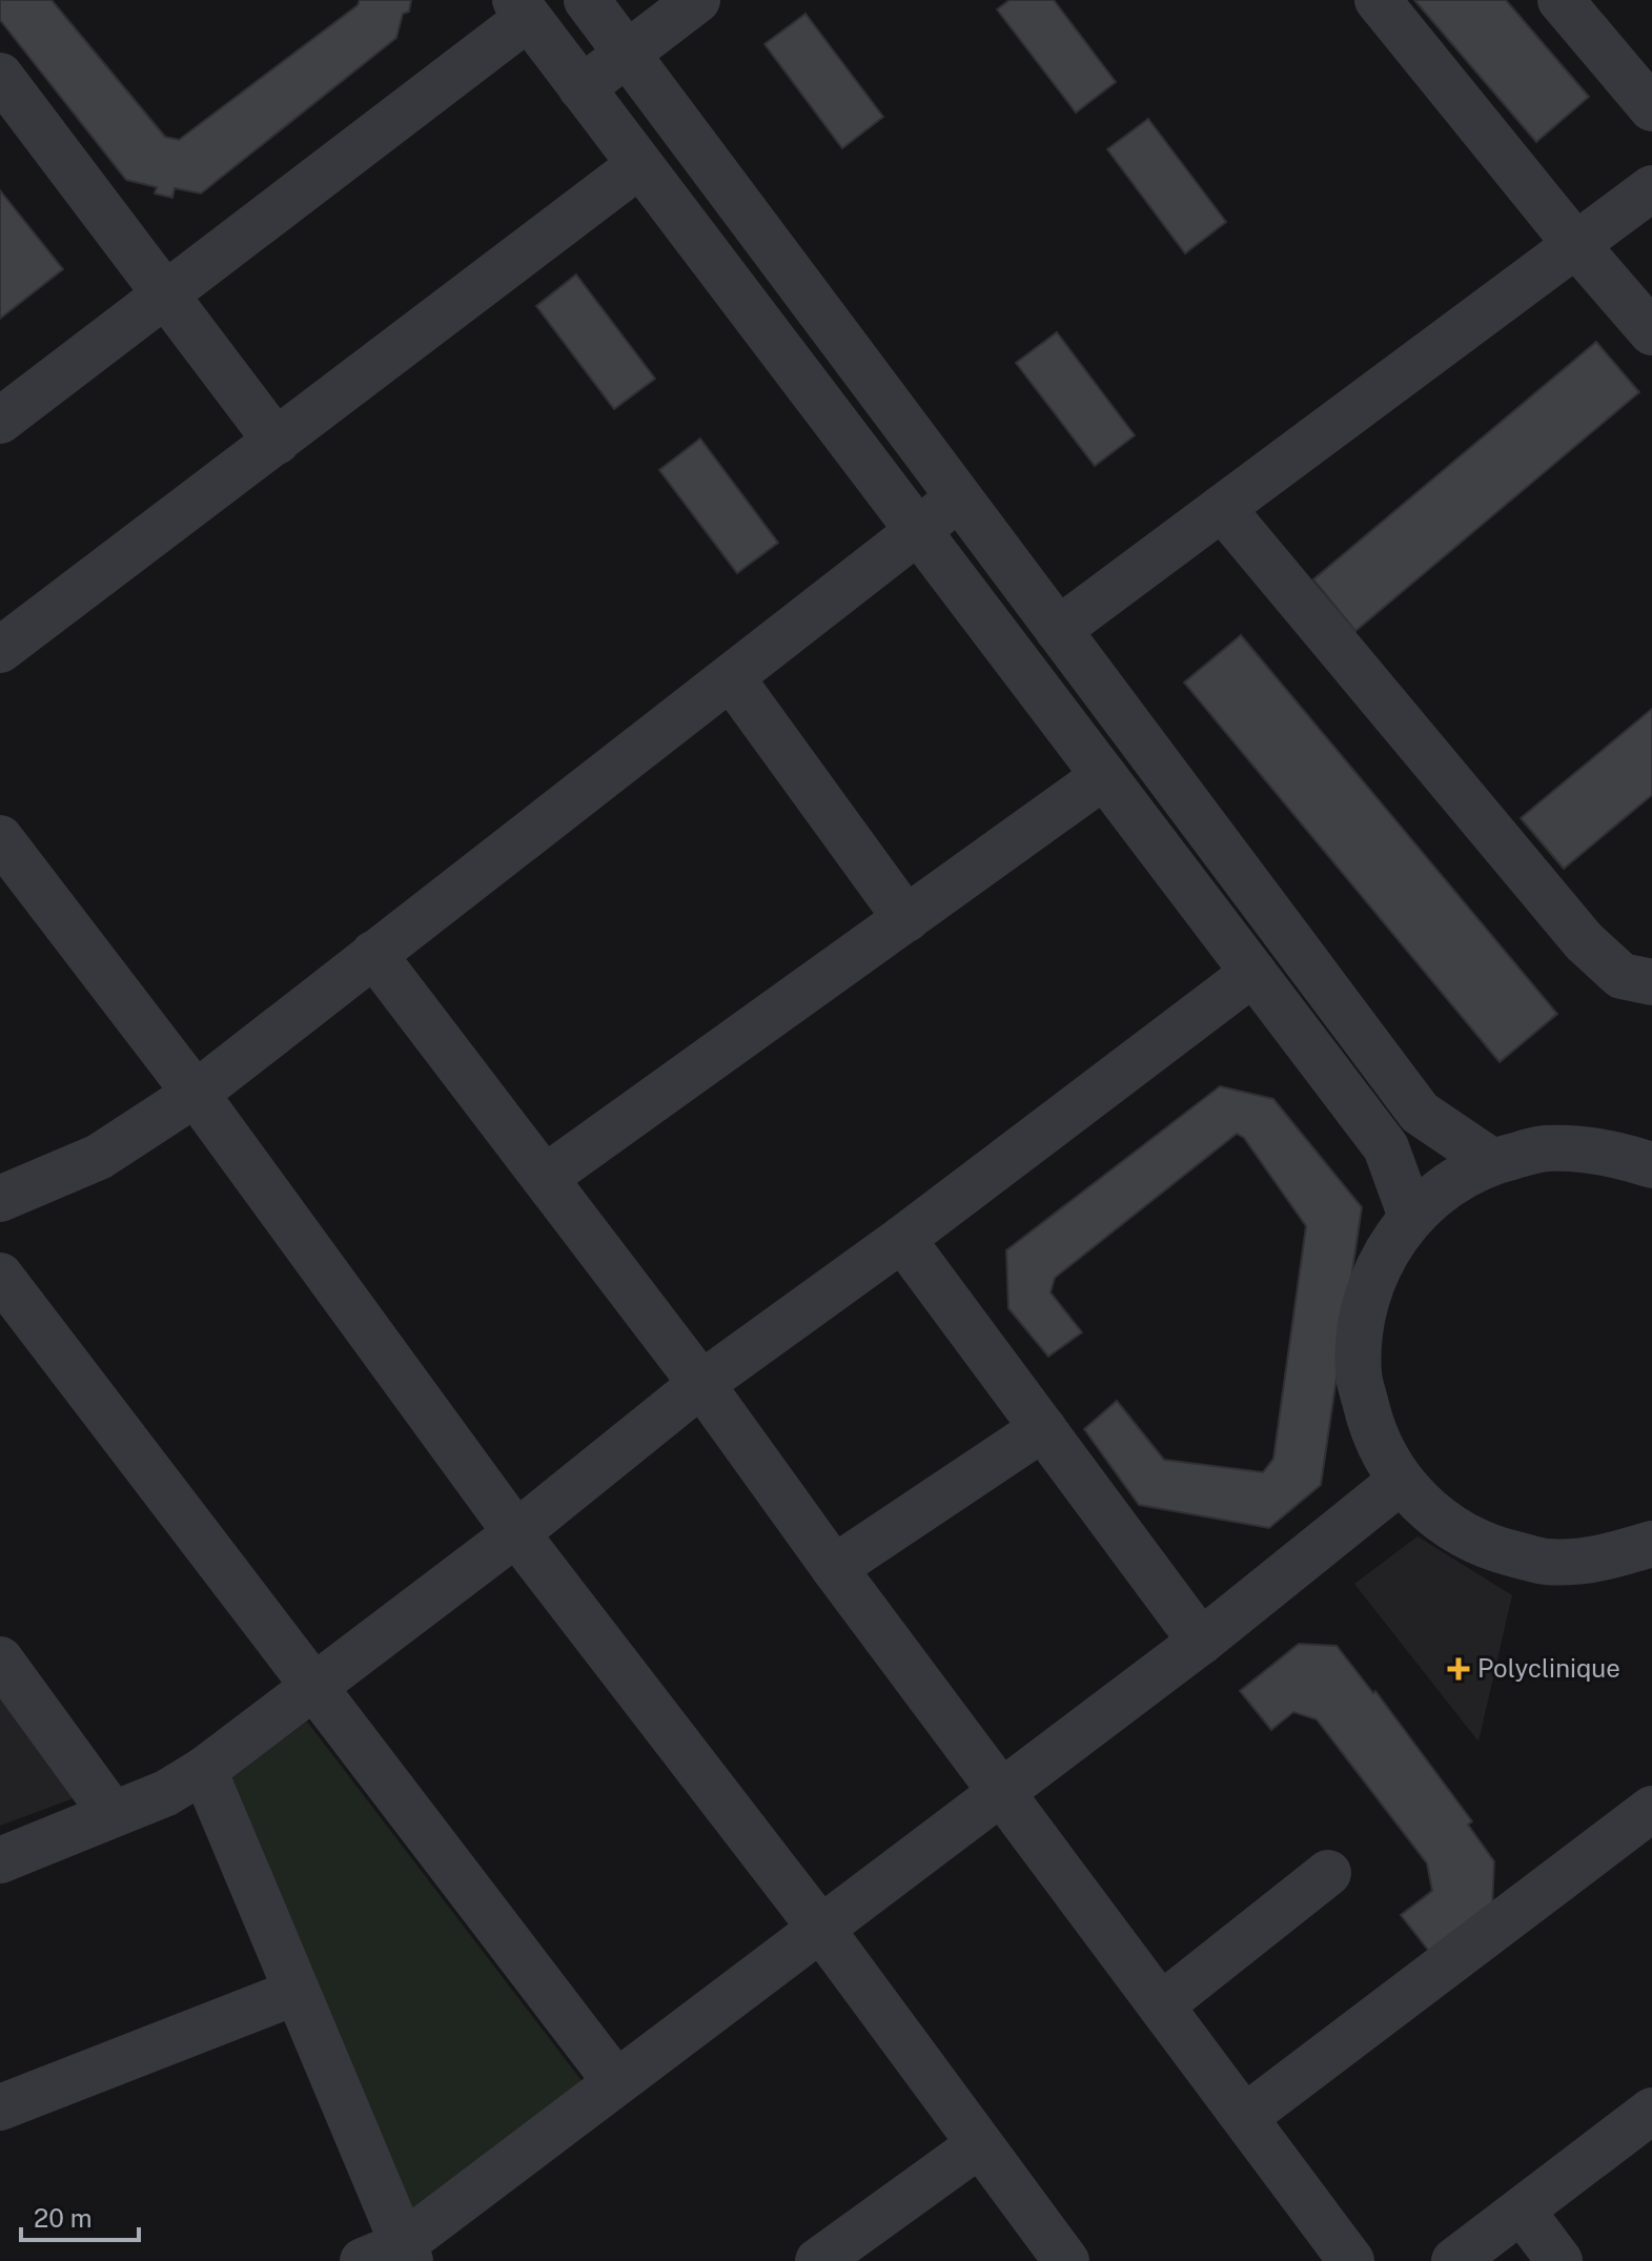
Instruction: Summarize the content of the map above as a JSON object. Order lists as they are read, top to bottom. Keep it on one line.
{"places":{"health":["Polyclinique"]},"scale_bar":"20 m"}
